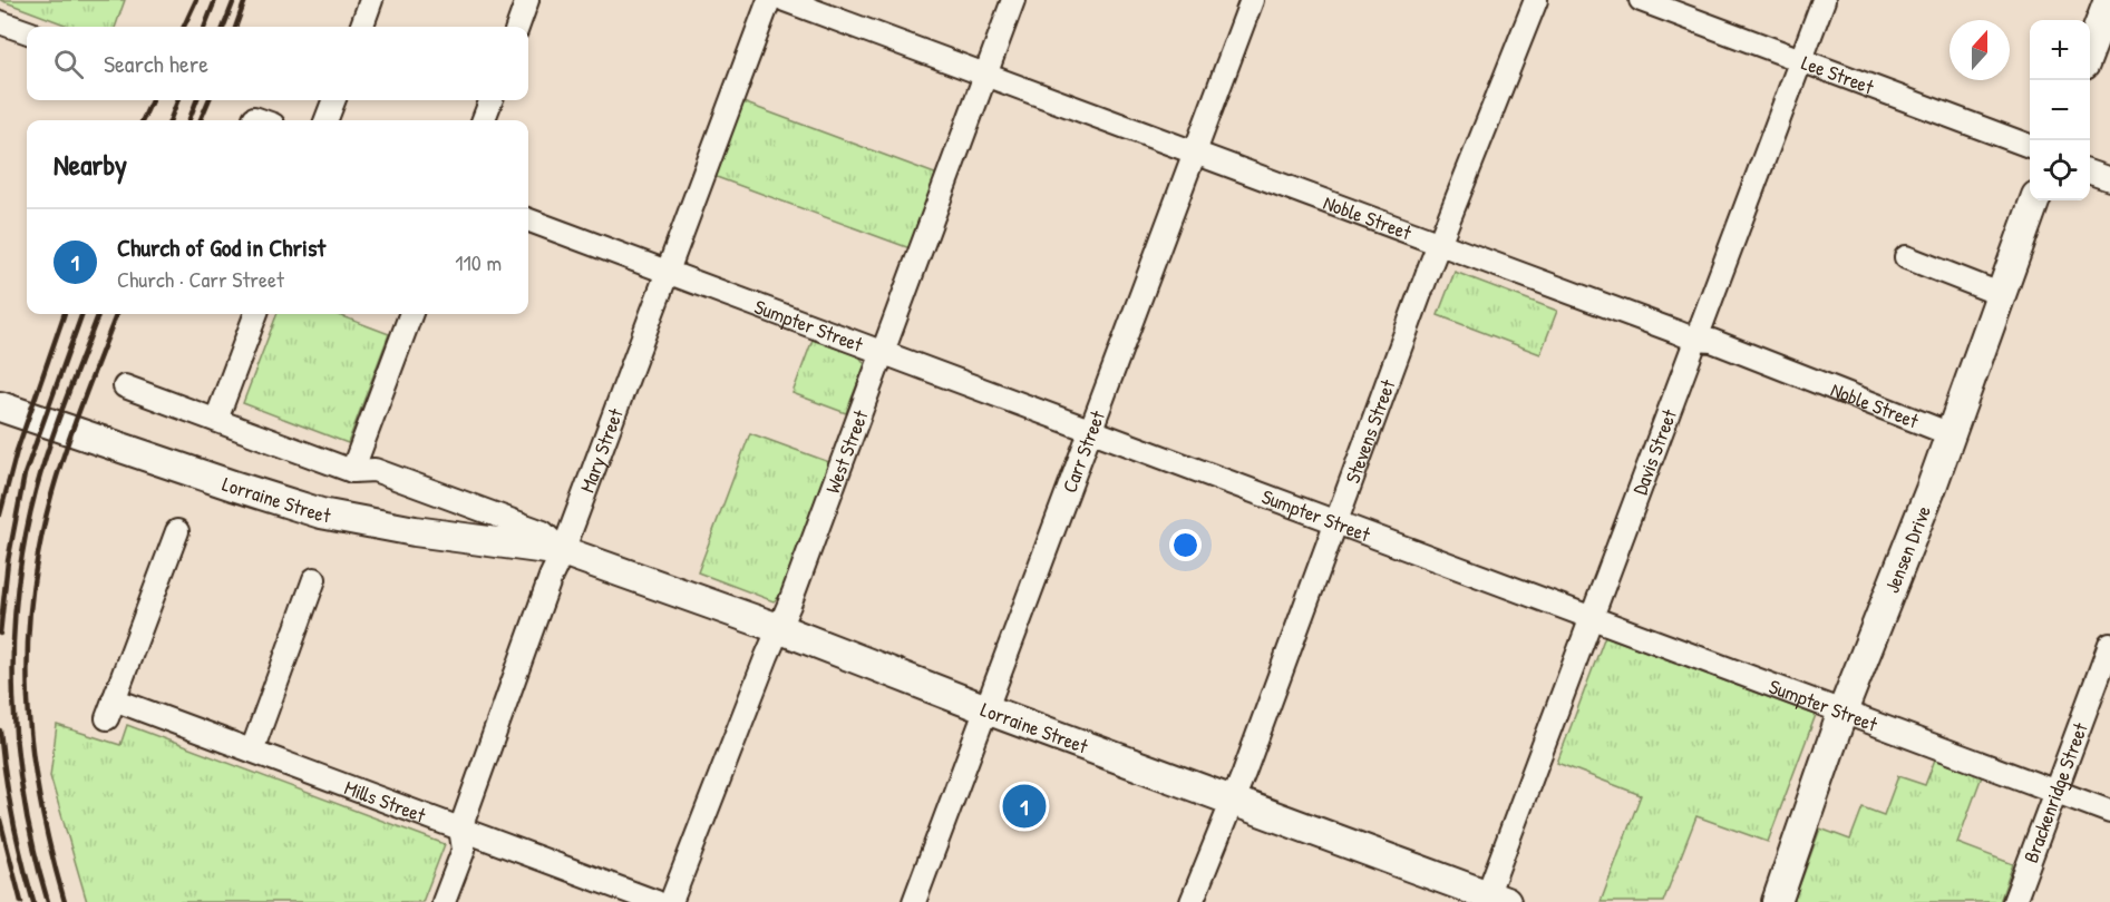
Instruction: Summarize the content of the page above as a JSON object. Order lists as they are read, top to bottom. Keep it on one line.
{"streets":{"main road":["Lorraine Street","Jensen Drive"],"street":["Lee Street","Noble Street","Sumpter Street","Stevens Street","Mary Street","Carr Street","Davis Street","West Street","Brackenridge Street","Mills Street"]},"crossings":[["Lee Street","Davis Street"],["Noble Street","Stevens Street"],["Noble Street","Carr Street"],["Noble Street","Davis Street"],["Noble Street","West Street"],["Noble Street","Jensen Drive"],["Sumpter Street","Stevens Street"],["Sumpter Street","Mary Street"],["Sumpter Street","Carr Street"],["Sumpter Street","Davis Street"],["Sumpter Street","West Street"],["Sumpter Street","Jensen Drive"],["Sumpter Street","Brackenridge Street"],["Stevens Street","Lorraine Street"],["Mary Street","Lorraine Street"],["Mary Street","Mills Street"],["Carr Street","Lorraine Street"],["Davis Street","Lorraine Street"],["West Street","Lorraine Street"]],"north":"top","page":{"map_buttons":["+","−"],"search":"Search here","heading":"Nearby","list":[{"mark":"1","name":"Church of God in Christ","note":"Church · Carr Street","value":"110 m"}],"pins":"1"}}
